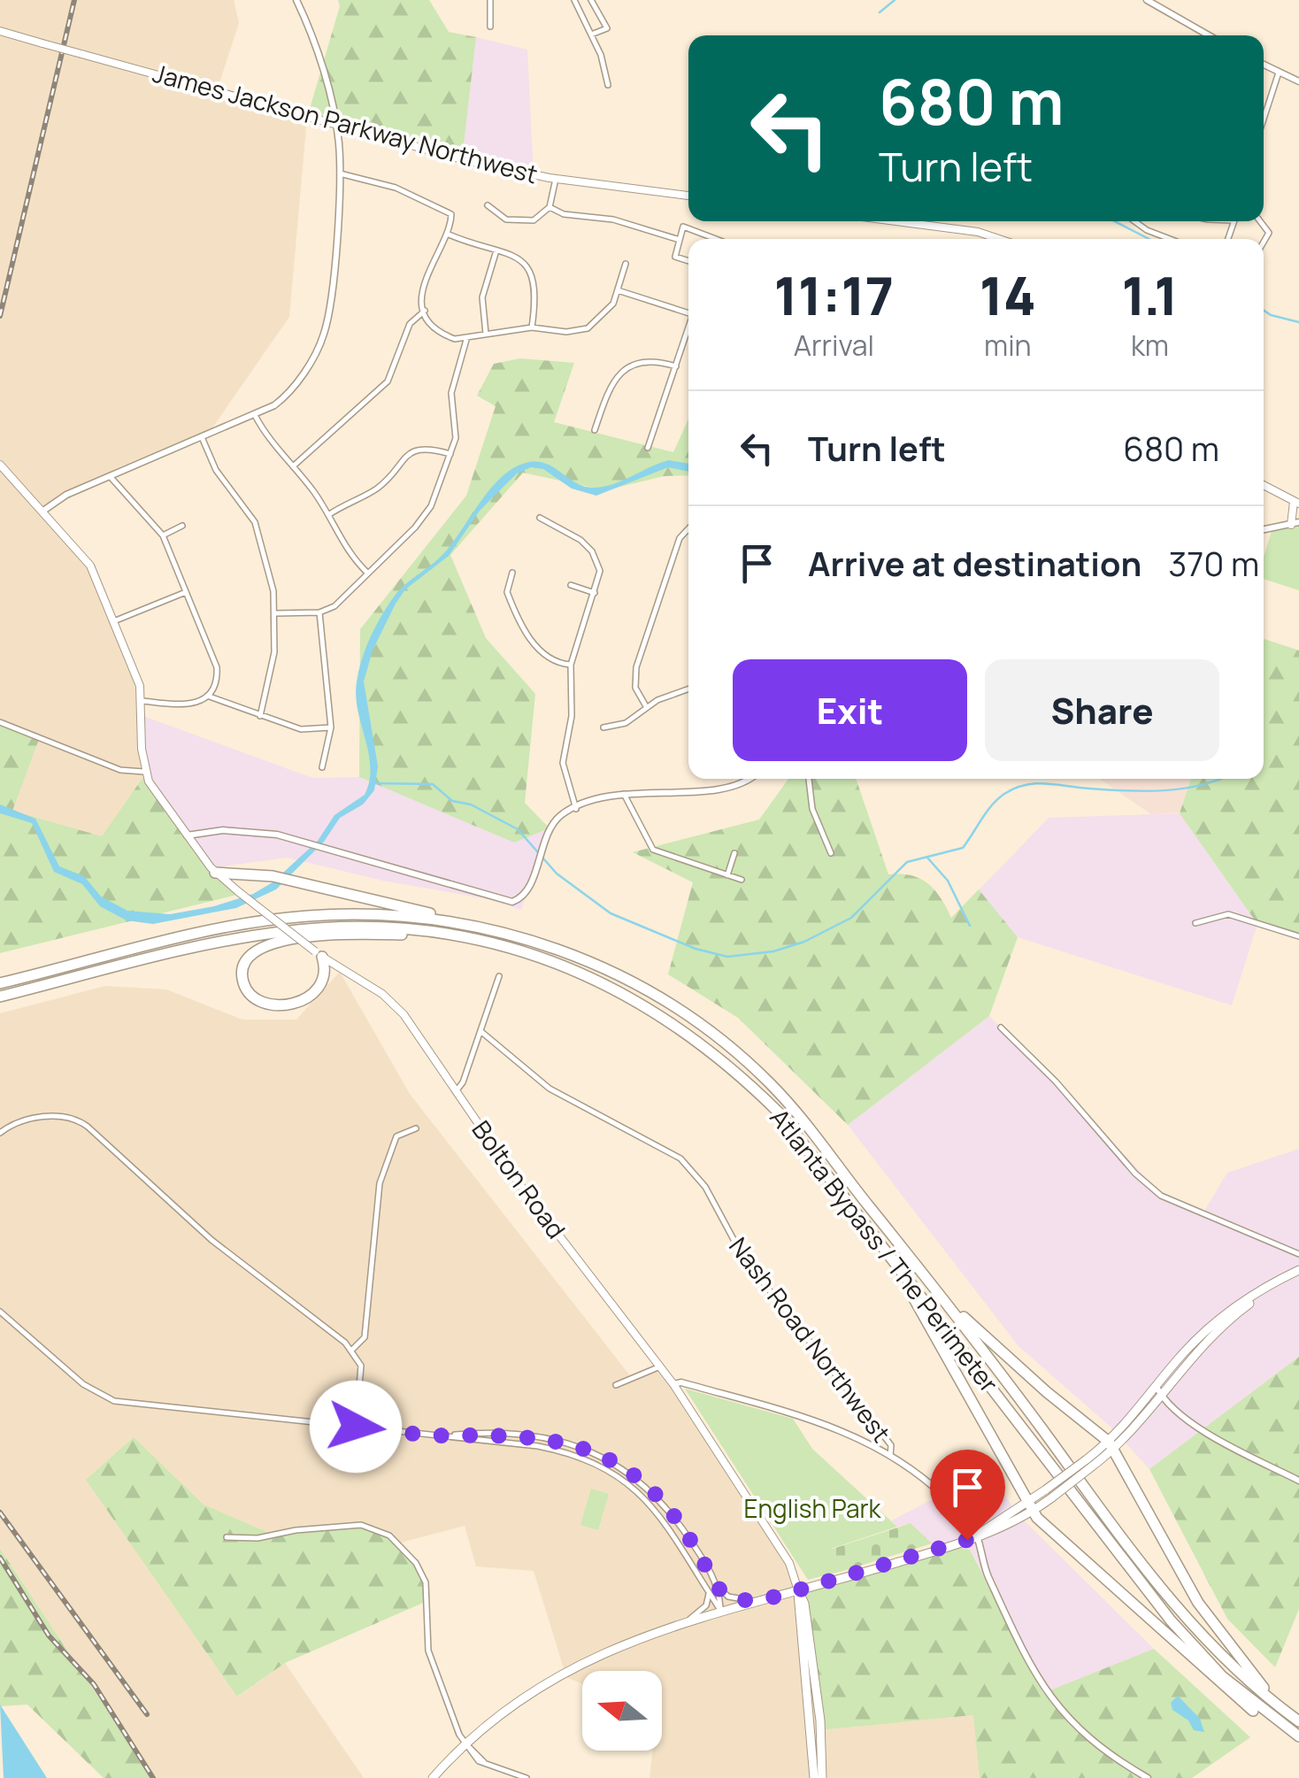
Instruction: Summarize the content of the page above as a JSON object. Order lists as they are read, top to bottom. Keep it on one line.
{"streets":{"highway":["Atlanta Bypass / The Perimeter"],"main road":["James Jackson Parkway Northwest","Bolton Road"],"street":["Nash Road Northwest"]},"parks":["English Park"],"north":"left","page":{"turn":["680 m","Turn left"],"eta":["11:17","Arrival","14","min","1.1","km"],"list":[{"name":"Turn left","value":"680 m"},{"name":"Arrive at destination","value":"370 m"}],"buttons":["Exit","Share"]}}
